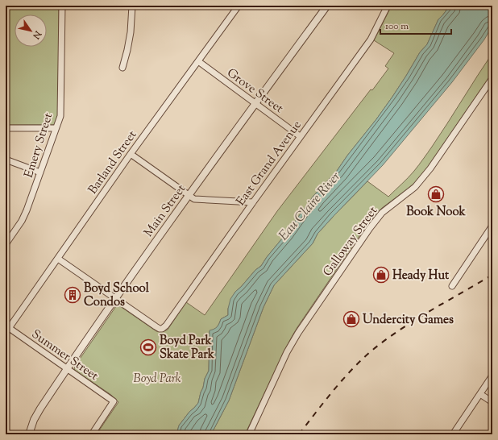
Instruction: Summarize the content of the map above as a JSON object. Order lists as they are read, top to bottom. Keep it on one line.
{"streets":{"street":["Grove Street","Emery Street","Barland Street","East Grand Avenue","Main Street","Galloway Street","Summer Street"]},"crossings":[["Grove Street","Barland Street"],["Grove Street","East Grand Avenue"],["Grove Street","Main Street"],["Barland Street","Summer Street"],["East Grand Avenue","Main Street"],["Main Street","Summer Street"]],"water":["Eau Claire River"],"parks":["Boyd Park"],"places":{"shop":["Book Nook","Heady Hut","Undercity Games"],"building":["Boyd School Condos"],"sports":["Boyd Park Skate Park"]},"scale_bar":"100 m","north":"bottom right"}
